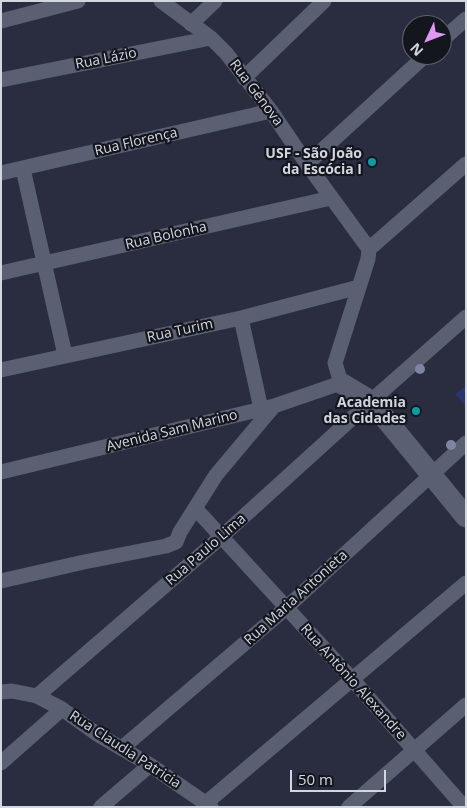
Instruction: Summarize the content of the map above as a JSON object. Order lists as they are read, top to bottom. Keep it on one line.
{"streets":{"street":["Rua Lázio","Rua Gênova","Rua Florença","Rua Bolonha","Rua Turim","Avenida Sam Marino","Rua Paulo Lima","Rua Maria Antonieta","Rua Antônio Alexandre","Rua Claudia Patricia"]},"crossings":[["Rua Lázio","Rua Gênova"],["Rua Gênova","Rua Florença"],["Rua Gênova","Rua Bolonha"],["Rua Paulo Lima","Rua Antônio Alexandre"],["Rua Paulo Lima","Rua Claudia Patricia"],["Rua Maria Antonieta","Rua Antônio Alexandre"],["Rua Maria Antonieta","Rua Claudia Patricia"]],"places":["USF - São João da Escócia I","Academia das Cidades"],"scale_bar":"50 m","north":"bottom left"}
